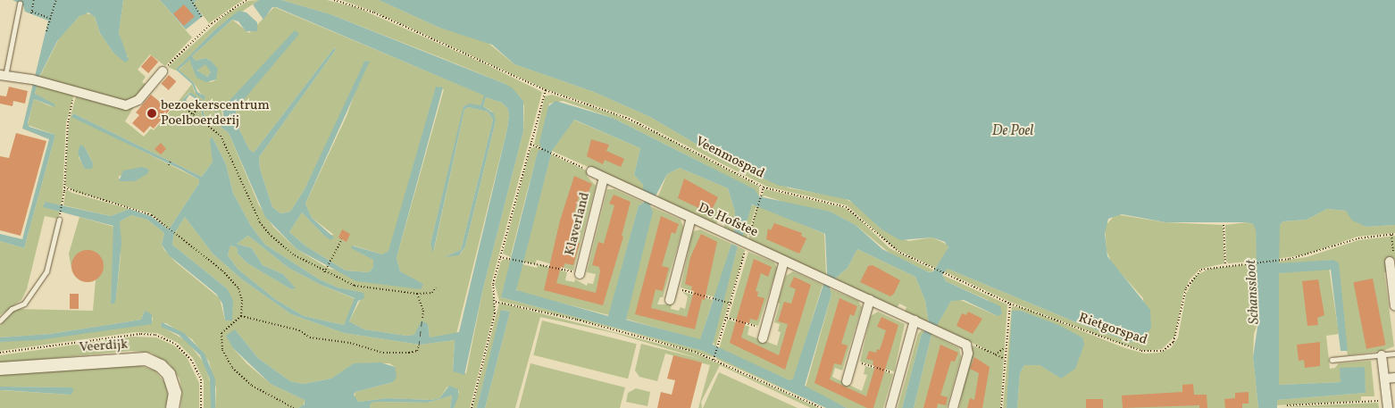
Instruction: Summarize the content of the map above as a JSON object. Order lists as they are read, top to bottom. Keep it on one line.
{"streets":{"street":["De Hofstee","Klaverland","Veerdijk"],"path":["Veenmospad","Rietgorspad"]},"crossings":[["Veenmospad","Rietgorspad"],["De Hofstee","Klaverland"]],"water":["De Poel","Schanssloot"],"places":["bezoekerscentrum Poelboerderij"]}
